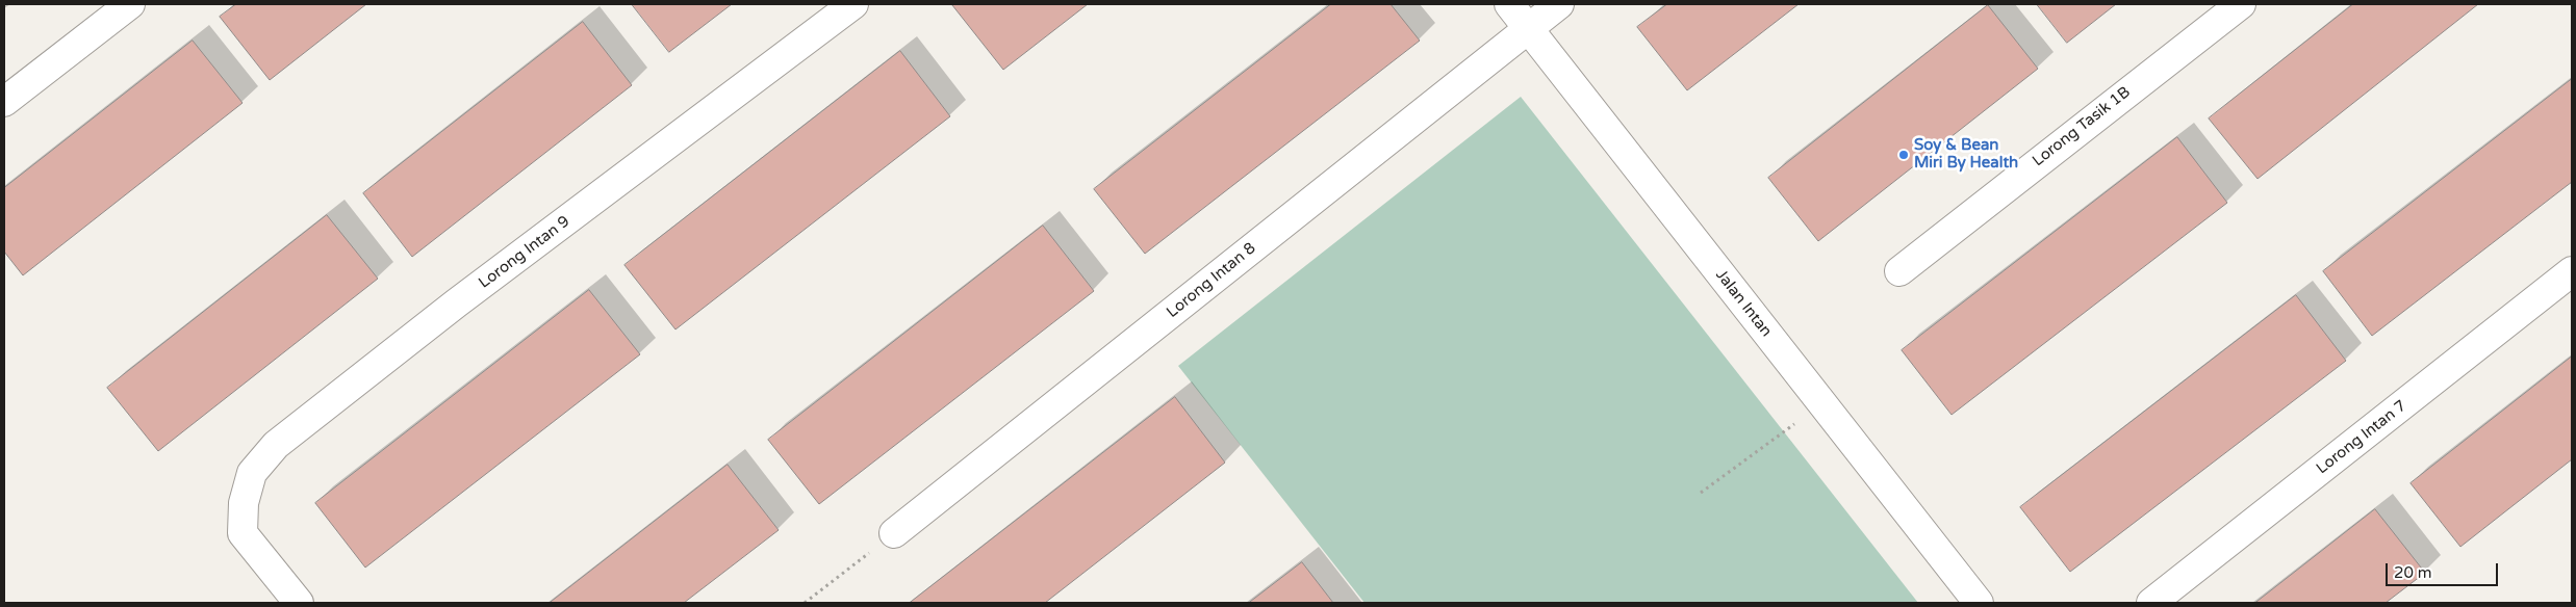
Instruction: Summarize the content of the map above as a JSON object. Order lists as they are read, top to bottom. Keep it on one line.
{"streets":{"street":["Lorong Tasik 1B","Lorong Intan 9","Lorong Intan 8","Jalan Intan","Lorong Intan 7"]},"crossings":[["Lorong Intan 8","Jalan Intan"]],"places":["Soy & Bean Miri By Health"],"scale_bar":"20 m"}
